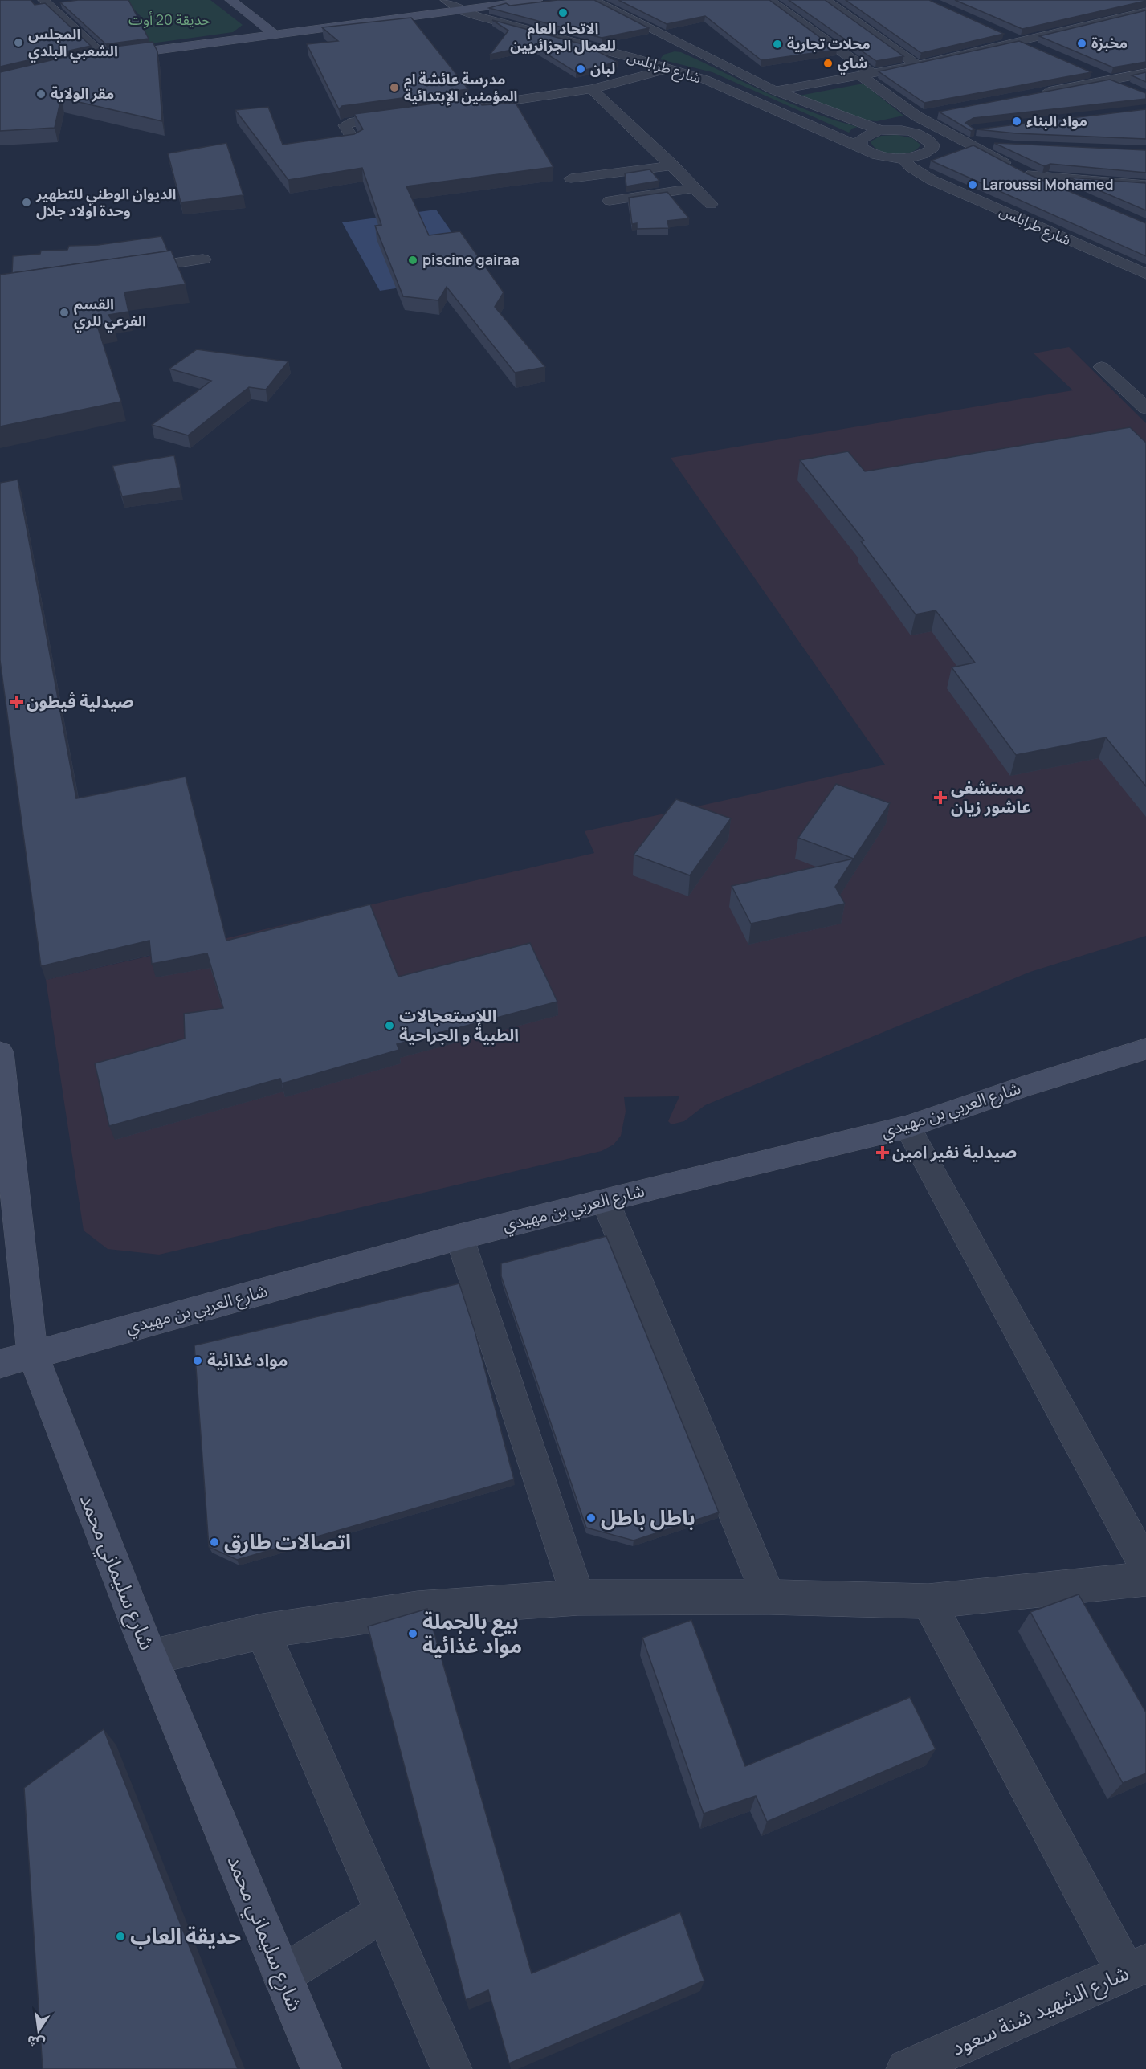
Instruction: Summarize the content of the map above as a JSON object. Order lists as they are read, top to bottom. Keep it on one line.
{"streets":{"street":["شارع طرابلس","شارع العربي بن مهيدي","شارع سليماني محمد","شارع الشهيد شنة سعود"]},"crossings":[["شارع العربي بن مهيدي","شارع سليماني محمد"]],"parks":["حديقة 20 أوت"],"places":{"other":["الاتحاد العام للعمال الجزائريين","المجلس الشعبي البلدي","مخبزة","محلات تجارية","شاي","لبان","مدرسة عائشة ام المؤمنين الإبتدائية","مقر الولاية","مواد البناء","Laroussi Mohamed","الديوان الوطني للتطهير وحدة اولاد جلال","piscine gairaa","القسم الفرعي للري","اللإستعجالات الطبية و الجراحية","مواد غذائية","باطل باطل","اتصالات طارق","بيع بالجملة مواد غذائية","حديقة العاب"],"health":["صيدلية ڨيطون","مستشفى عاشور زيان","صيدلية نفير امين"]},"north":"bottom"}
